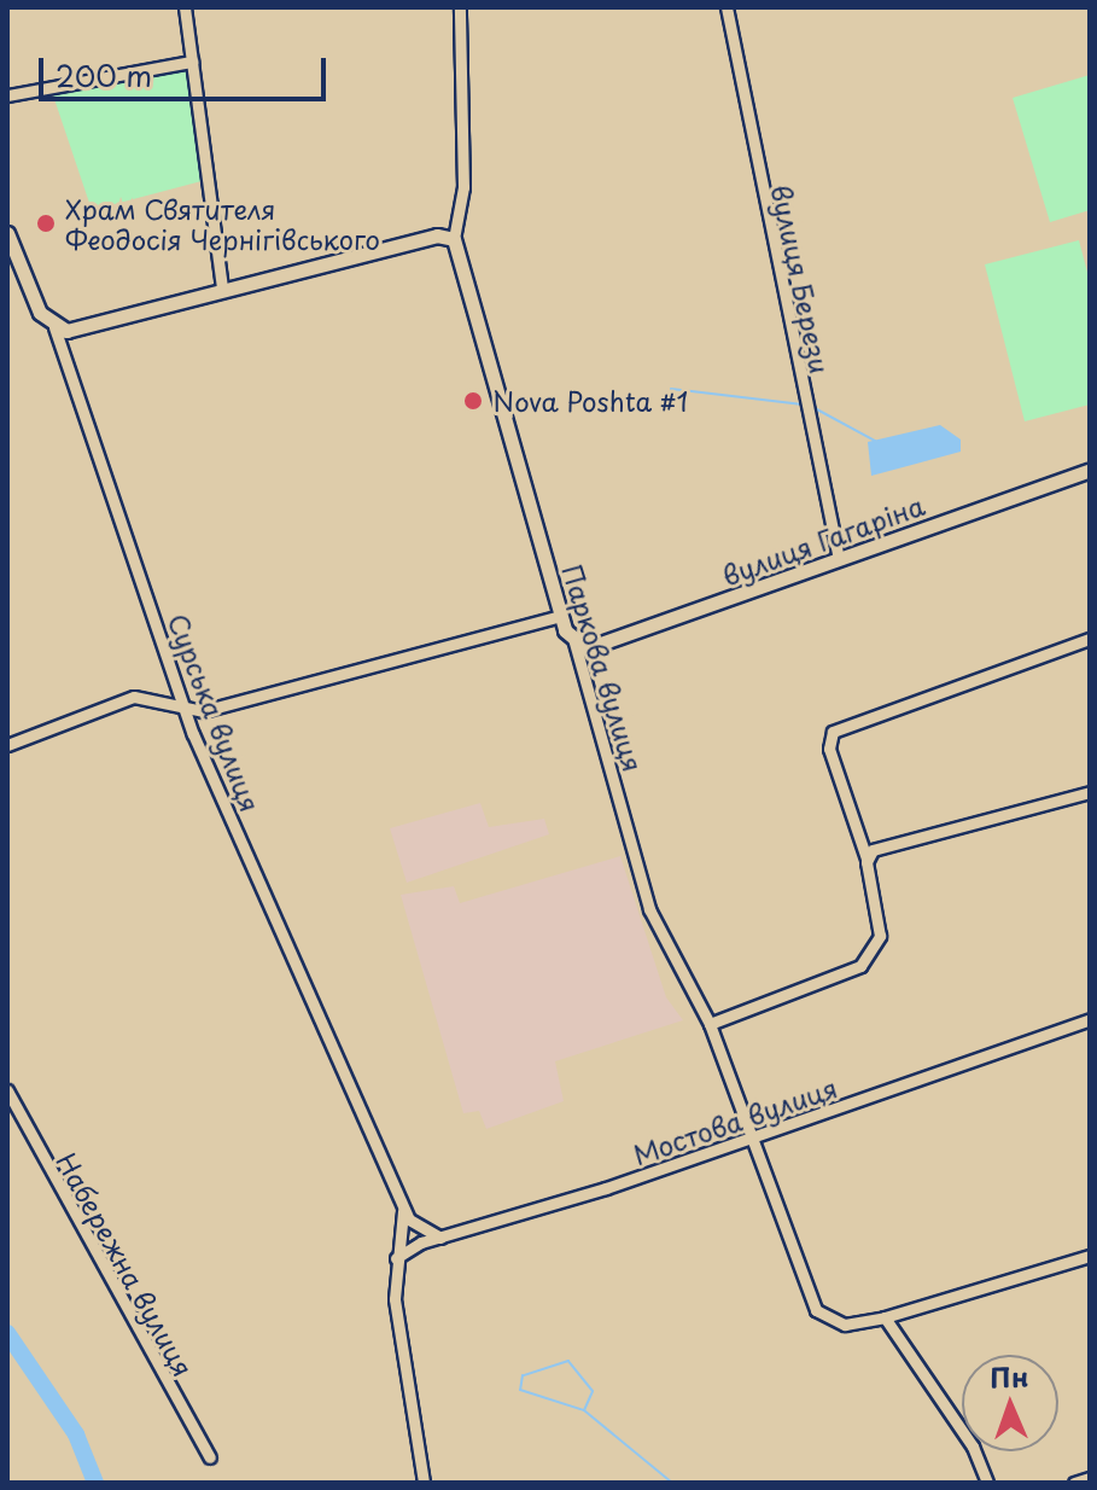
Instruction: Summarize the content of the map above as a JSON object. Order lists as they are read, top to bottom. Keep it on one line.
{"streets":{"street":["вулиця Берези","вулиця Гагаріна","Паркова вулиця","Сурська вулиця","Мостова вулиця","Набережна вулиця"]},"crossings":[["вулиця Берези","вулиця Гагаріна"],["вулиця Гагаріна","Паркова вулиця"],["Паркова вулиця","Мостова вулиця"],["Сурська вулиця","Мостова вулиця"]],"places":["Храм Святителя Феодосія Чернігівського","Nova Poshta #1"],"scale_bar":"200 m","north":"top"}
